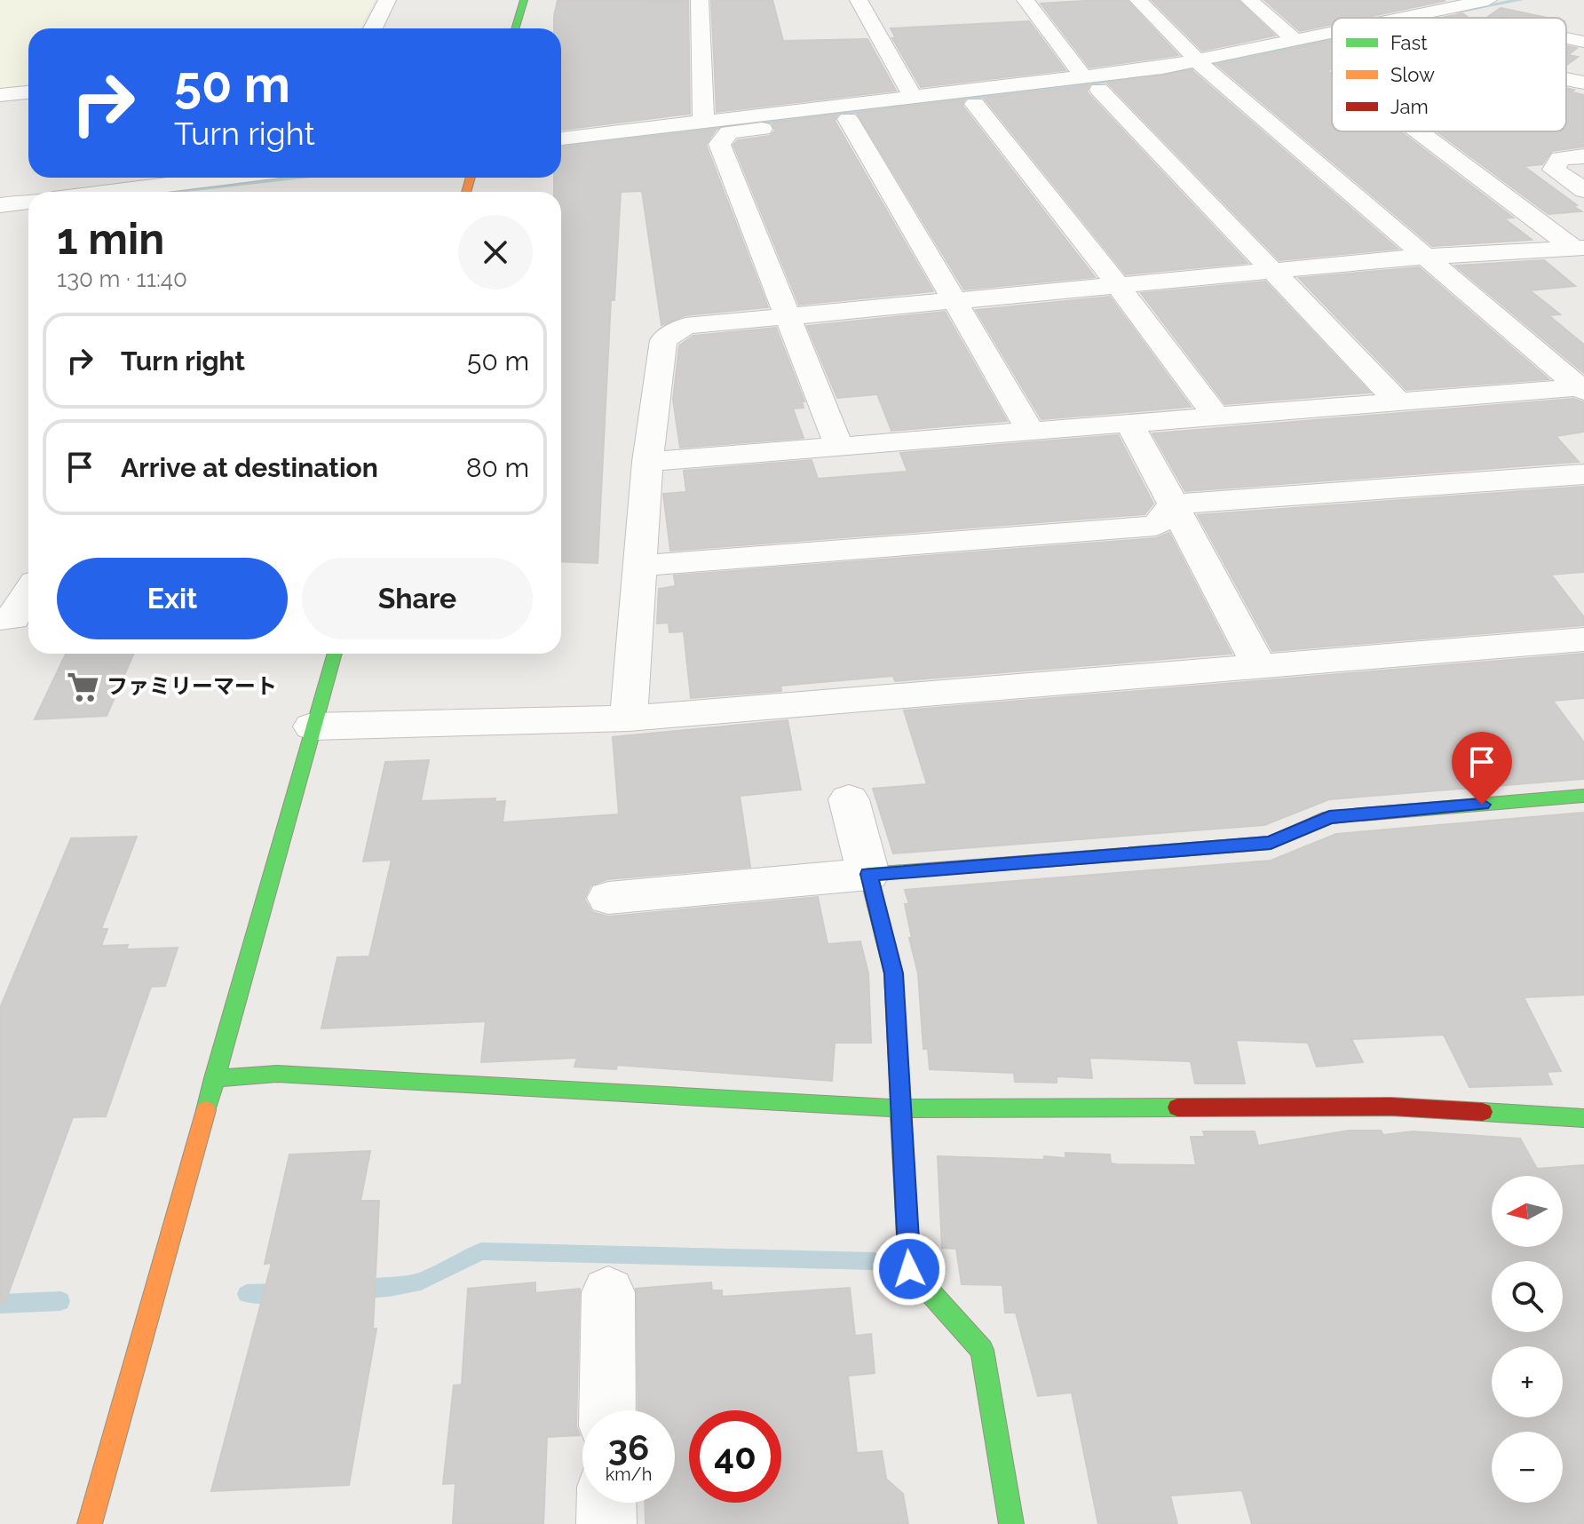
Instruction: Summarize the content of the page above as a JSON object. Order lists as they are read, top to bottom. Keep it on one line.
{"places":{"supermarket":["ファミリーマート"]},"legend":["Fast","Slow","Jam"],"north":"left","page":{"turn":["50 m","Turn right"],"heading":["1 min","130 m · 11:40"],"list":[{"name":"Turn right","value":"50 m"},{"name":"Arrive at destination","value":"80 m"}],"buttons":["Exit","Share"],"map_buttons":["+","−"],"speed":"36 km/h","limit":"40"}}
